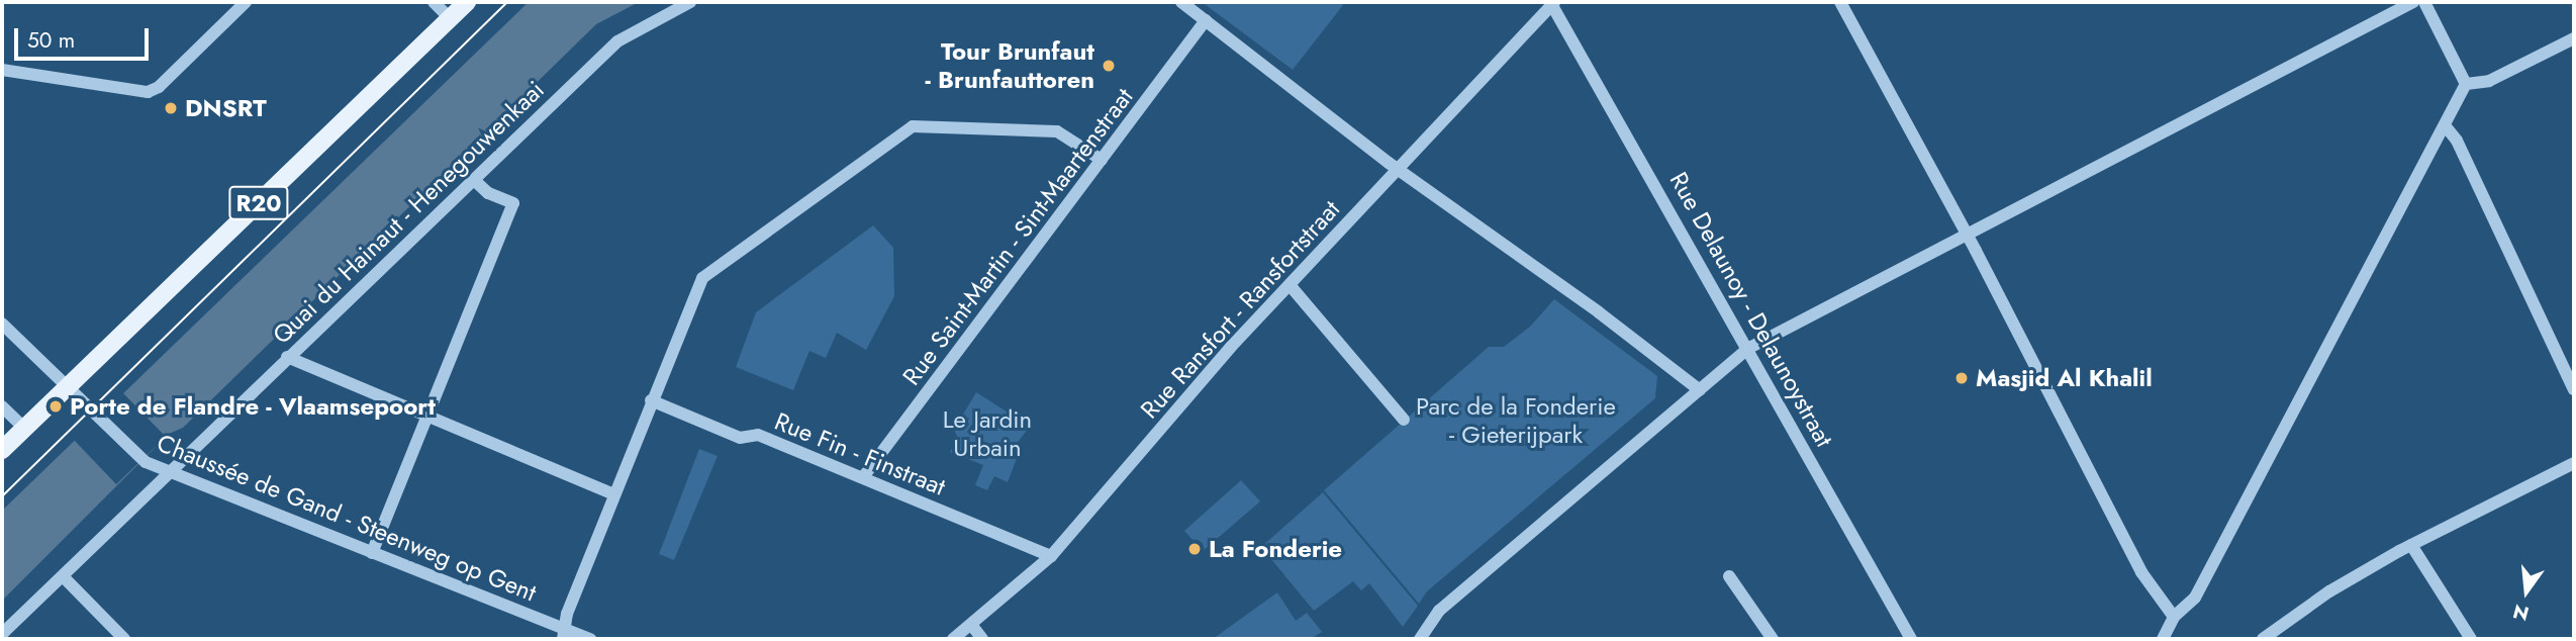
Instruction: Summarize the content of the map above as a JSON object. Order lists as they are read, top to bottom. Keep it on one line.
{"streets":{"main road":["R20"],"street":["Quai du Hainaut - Henegouwenkaai","Rue Saint-Martin - Sint-Maartenstraat","Rue Ransfort - Ransfortstraat","Rue Delaunoy - Delaunoystraat","Rue Fin - Finstraat","Chaussée de Gand - Steenweg op Gent"]},"crossings":[["R20","Chaussée de Gand - Steenweg op Gent"],["Quai du Hainaut - Henegouwenkaai","Chaussée de Gand - Steenweg op Gent"],["Rue Saint-Martin - Sint-Maartenstraat","Rue Fin - Finstraat"],["Rue Ransfort - Ransfortstraat","Rue Delaunoy - Delaunoystraat"],["Rue Ransfort - Ransfortstraat","Rue Fin - Finstraat"]],"parks":["Parc de la Fonderie - Gieterijpark","Le Jardin Urbain"],"places":["Tour Brunfaut - Brunfauttoren","DNSRT","Masjid Al Khalil","Porte de Flandre - Vlaamsepoort","La Fonderie"],"scale_bar":"50 m","north":"bottom"}
